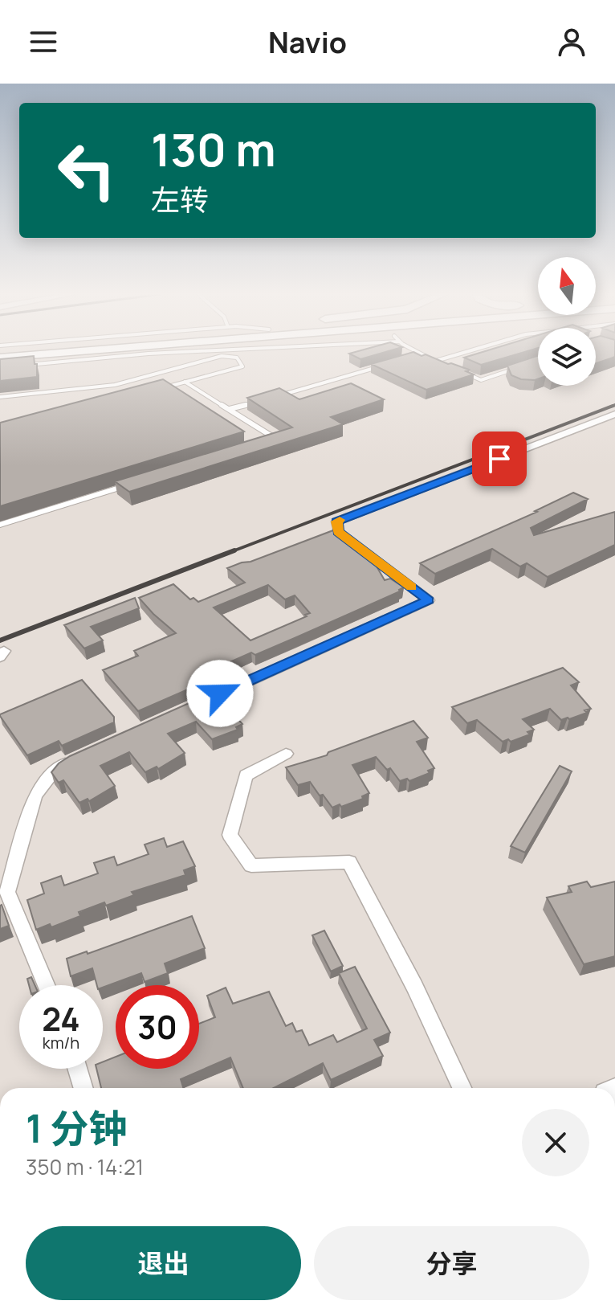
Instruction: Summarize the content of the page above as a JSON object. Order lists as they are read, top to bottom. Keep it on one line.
{"north":"top","page":{"header":"Navio","turn":["130 m","左转"],"speed":"24 km/h","limit":"30","heading":["1 分钟","350 m · 14:21"],"buttons":["退出","分享"]}}
